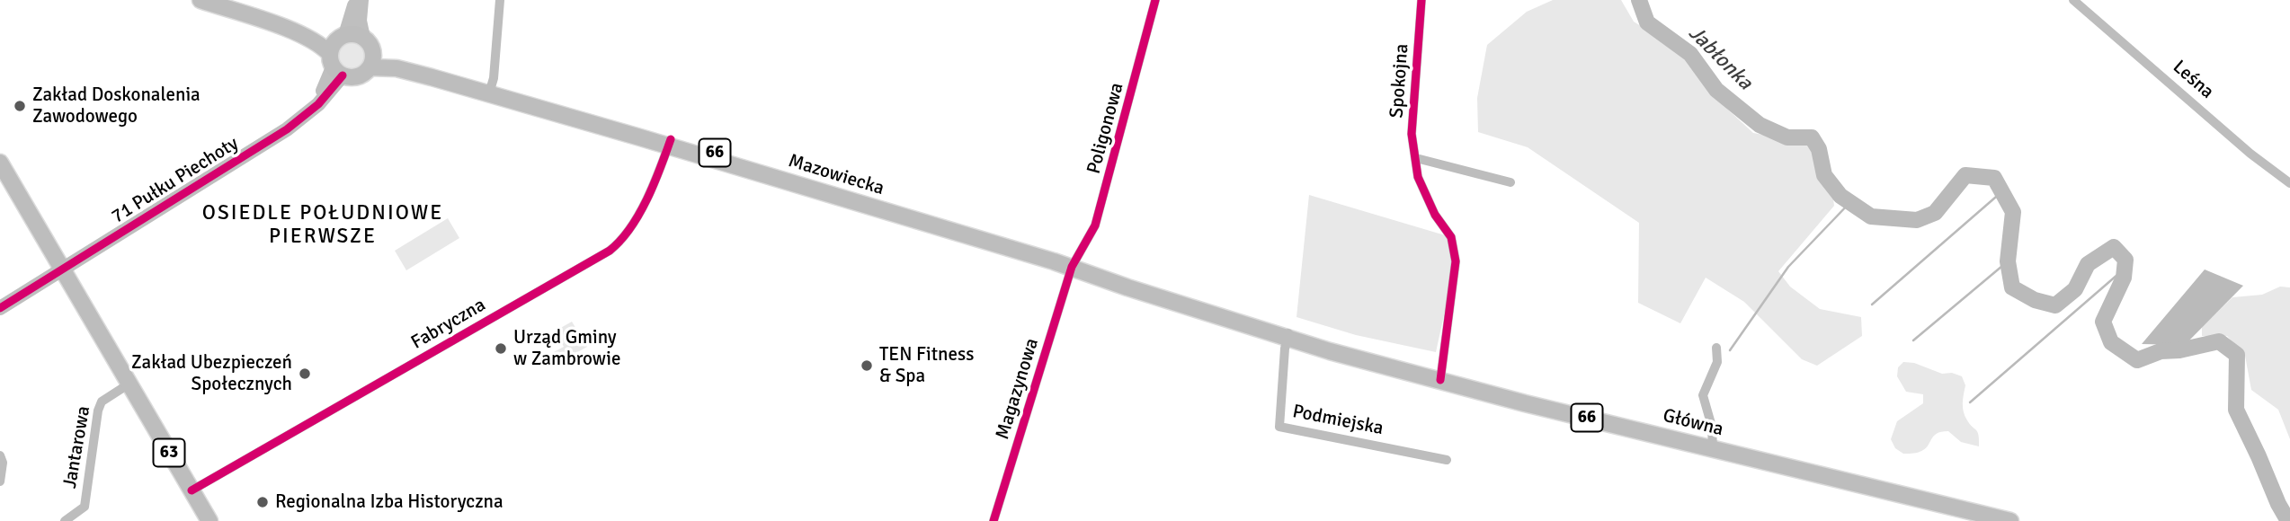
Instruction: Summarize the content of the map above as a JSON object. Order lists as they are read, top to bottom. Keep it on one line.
{"streets":{"main road":["66","Mazowiecka","Główna","63"],"street":["Leśna","Spokojna","Poligonowa","71 Pułku Piechoty","Fabryczna","Magazynowa","Podmiejska","Jantarowa"]},"crossings":[["Spokojna","Główna"],["Poligonowa","Mazowiecka"],["Poligonowa","Magazynowa"],["Mazowiecka","Fabryczna"],["Mazowiecka","Magazynowa"],["Mazowiecka","Podmiejska"],["Mazowiecka","Główna"],["71 Pułku Piechoty","63"],["Fabryczna","63"],["Podmiejska","Główna"],["Jantarowa","63"]],"districts":["OSIEDLE POŁUDNIOWE PIERWSZE"],"water":["Jabłonka"],"places":["Zakład Doskonalenia Zawodowego","Urząd Gminy w Zambrowie","TEN Fitness & Spa","Zakład Ubezpieczeń Społecznych","Regionalna Izba Historyczna"]}
